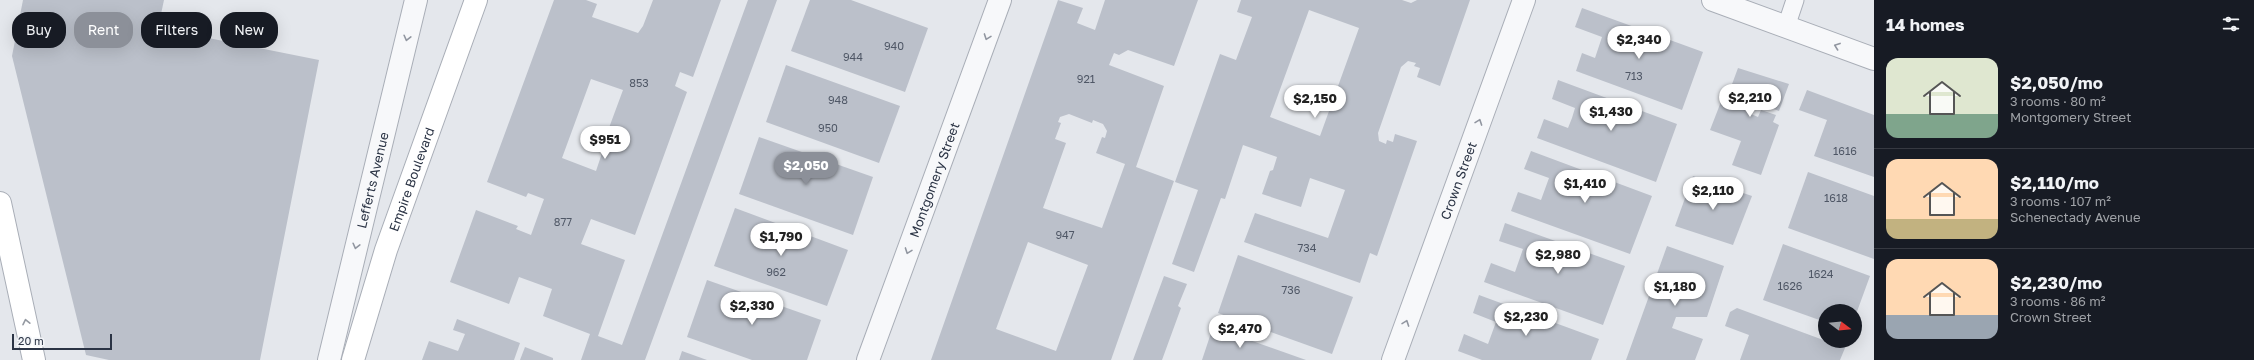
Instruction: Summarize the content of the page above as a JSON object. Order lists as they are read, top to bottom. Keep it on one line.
{"streets":{"main road":["Empire Boulevard"],"street":["Lefferts Avenue","Montgomery Street","Crown Street"]},"one_way":["Lefferts Avenue","Montgomery Street","Crown Street"],"house_numbers":["940","944","713","921","853","948","950","1616","1618","877","947","734","962","1624","1626","736"],"scale_bar":"20 m","north":"right","page":{"heading":"14 homes","chip":["Buy","Rent","Filters","New"],"price":["$2,340","$2,210","$2,150","$1,430","$951","$2,050","$1,410","$2,110","$1,790","$2,980","$1,180","$2,330","$2,230","$2,470"],"list":[{"name":"$2,050/mo","note":"3 rooms · 80 m² · Montgomery Street"},{"name":"$2,110/mo","note":"3 rooms · 107 m² · Schenectady Avenue"},{"name":"$2,230/mo","note":"3 rooms · 86 m² · Crown Street"}],"scale":"20 m"}}
